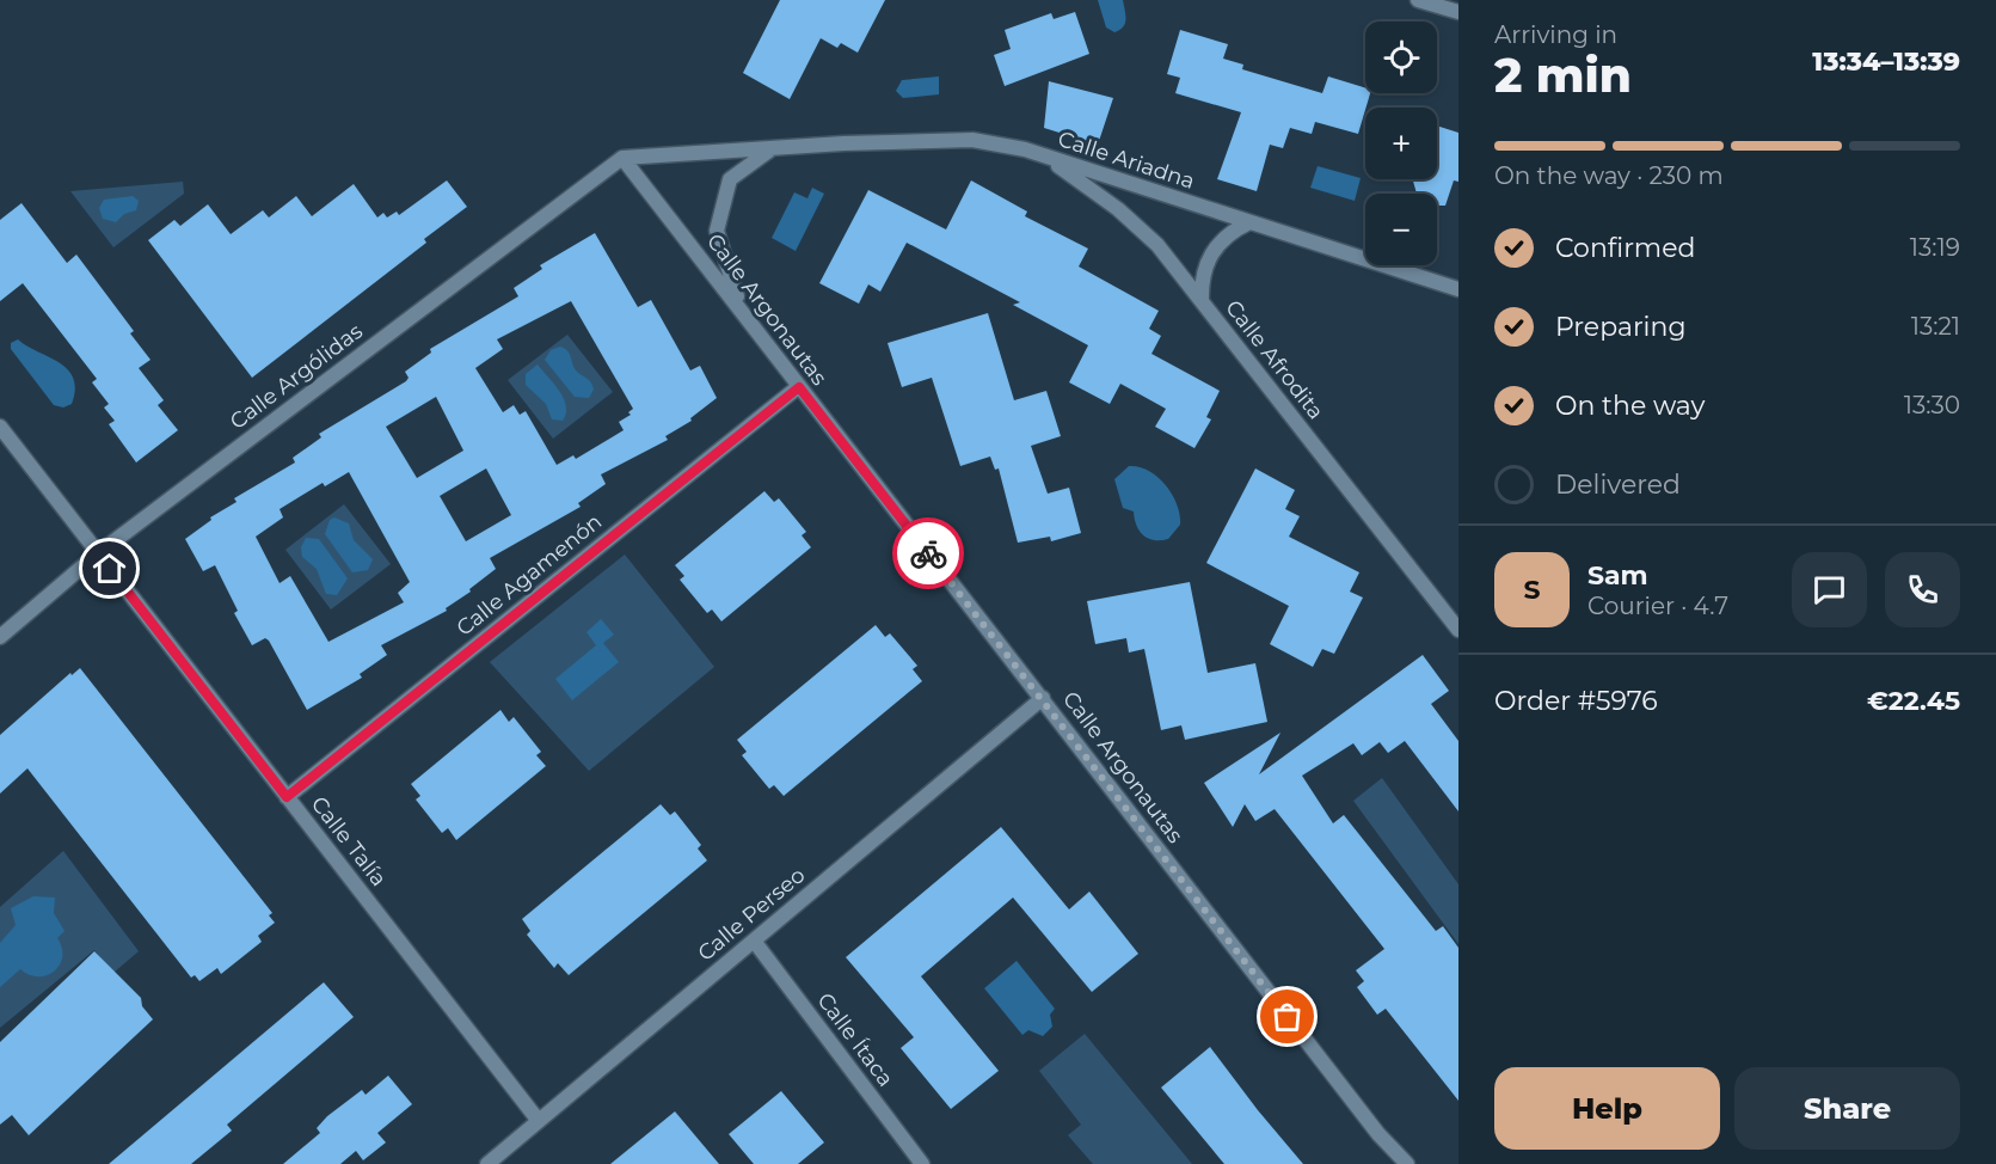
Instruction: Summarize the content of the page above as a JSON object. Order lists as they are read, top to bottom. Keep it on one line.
{"streets":{"street":["Calle Ariadna","Calle Argonautas","Calle Afrodita","Calle Argólidas","Calle Agamenón","Calle Talía","Calle Perseo","Calle Ítaca"]},"crossings":[["Calle Ariadna","Calle Argonautas"],["Calle Ariadna","Calle Afrodita"],["Calle Ariadna","Calle Argólidas"],["Calle Argonautas","Calle Argólidas"],["Calle Argonautas","Calle Agamenón"],["Calle Argonautas","Calle Perseo"],["Calle Argólidas","Calle Talía"],["Calle Agamenón","Calle Talía"],["Calle Talía","Calle Perseo"],["Calle Perseo","Calle Ítaca"]],"page":{"heading":["2 min","Arriving in","13:34–13:39"],"panel":["Sam","Courier · 4.7","Order #5976","€22.45"],"map_buttons":["+","−"],"bar":"On the way · 230 m","list":[["Confirmed","13:19"],["Preparing","13:21"],["On the way","13:30"],"Delivered"],"round":"S","buttons":["Help","Share"]}}
